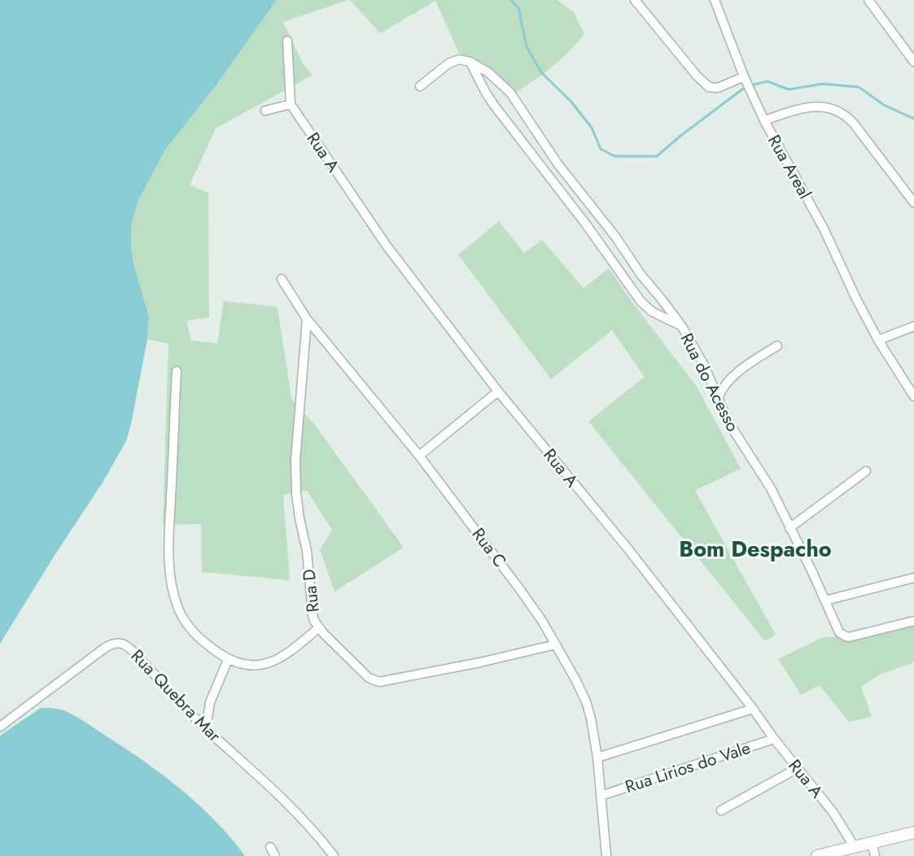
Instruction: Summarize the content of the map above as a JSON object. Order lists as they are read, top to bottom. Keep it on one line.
{"streets":{"street":["Rua A","Rua Areal","Rua do Acesso","Rua C","Rua D","Rua Quebra Mar","Rua Lirios do Vale"]},"crossings":[["Rua A","Rua Lirios do Vale"],["Rua C","Rua D"],["Rua C","Rua Lirios do Vale"]],"districts":["Bom Despacho"]}
